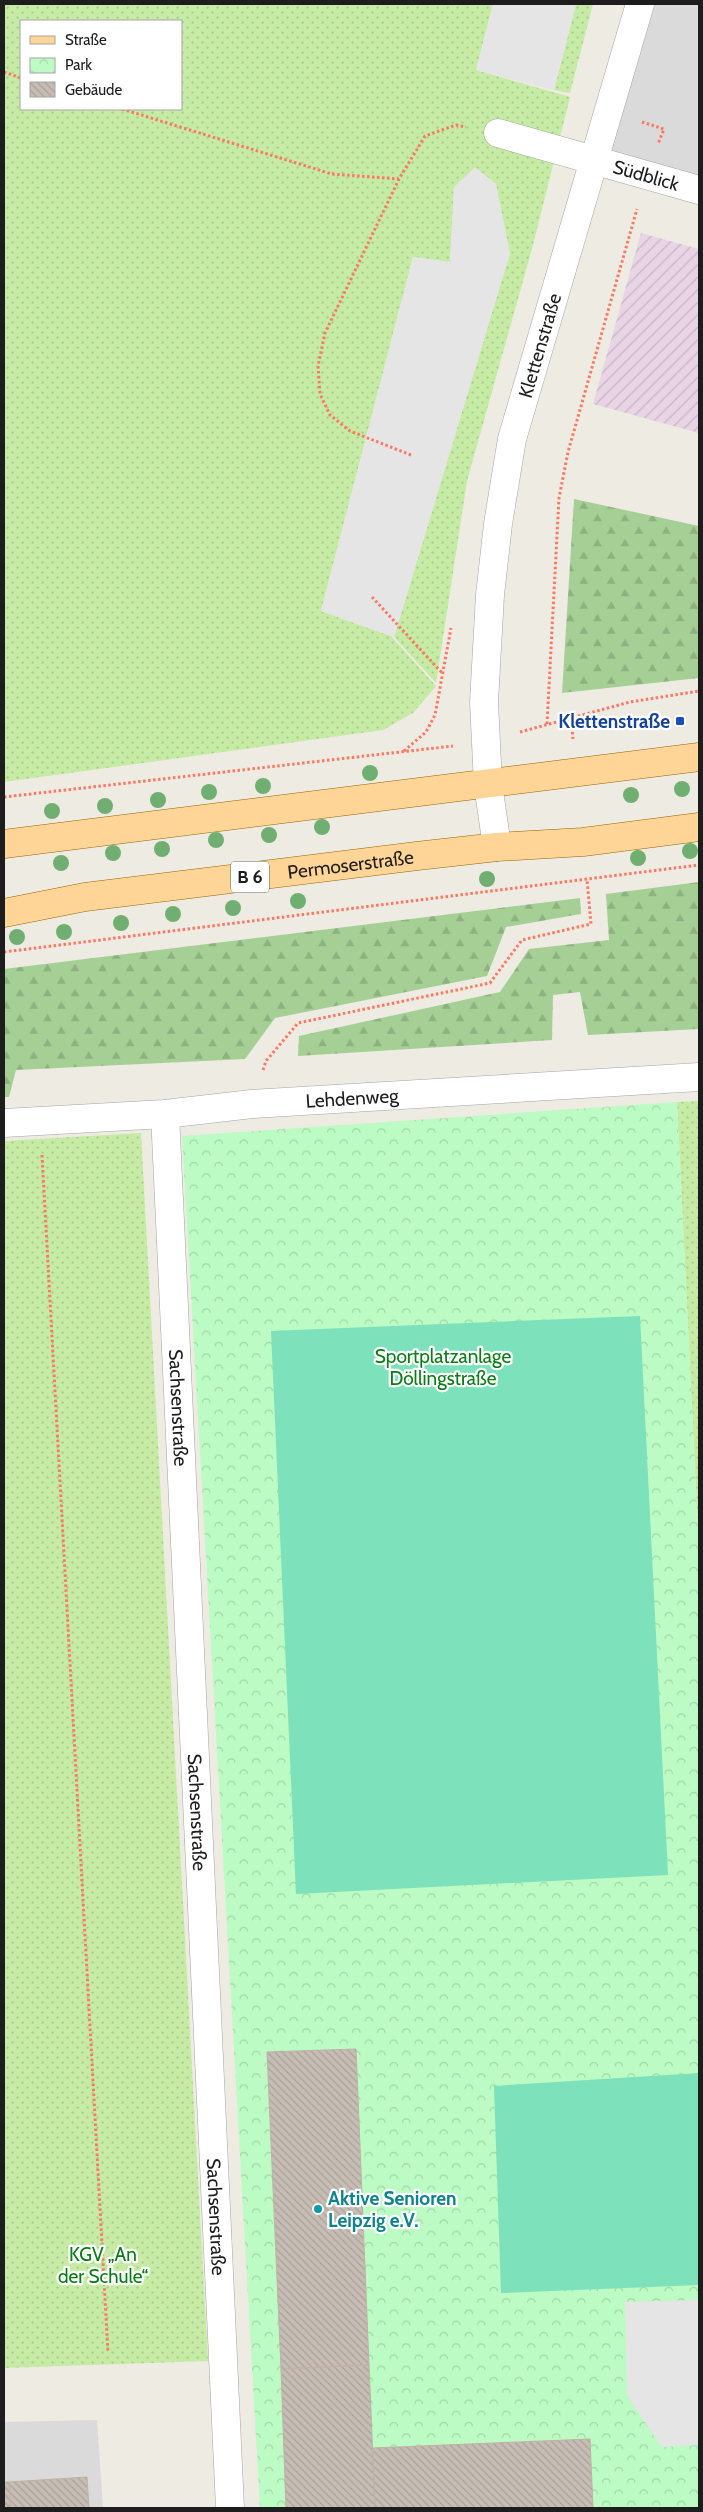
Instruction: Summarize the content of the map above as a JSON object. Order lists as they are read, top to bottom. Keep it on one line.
{"streets":{"main road":["Permoserstraße","B 6"],"street":["Südblick","Klettenstraße","Lehdenweg","Sachsenstraße"]},"crossings":[["Südblick","Klettenstraße"],["Klettenstraße","Permoserstraße"],["Lehdenweg","Sachsenstraße"]],"parks":["Sportplatzanlage Döllingstraße","KGV „An der Schule“"],"places":{"transit":["Klettenstraße"],"other":["Aktive Senioren Leipzig e.V."]},"legend":["Straße","Park","Gebäude"]}
